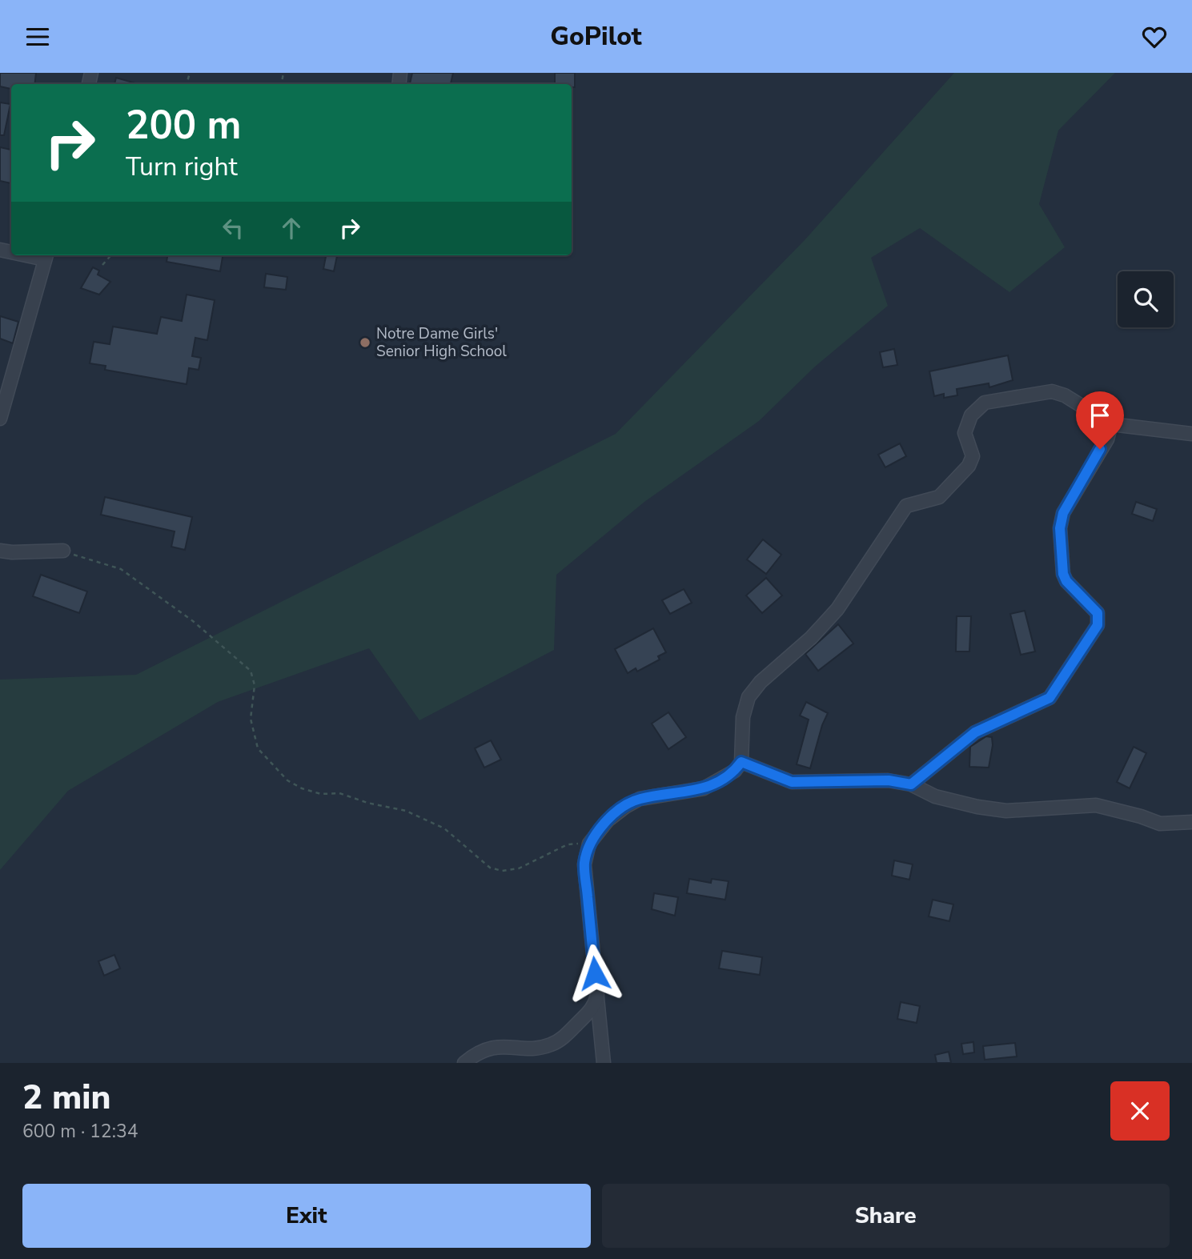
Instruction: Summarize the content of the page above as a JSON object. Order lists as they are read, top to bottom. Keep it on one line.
{"places":["Notre Dame Girls' Senior High School"],"page":{"header":"GoPilot","turn":["200 m","Turn right"],"heading":["2 min","600 m · 12:34"],"buttons":["Exit","Share"]}}
